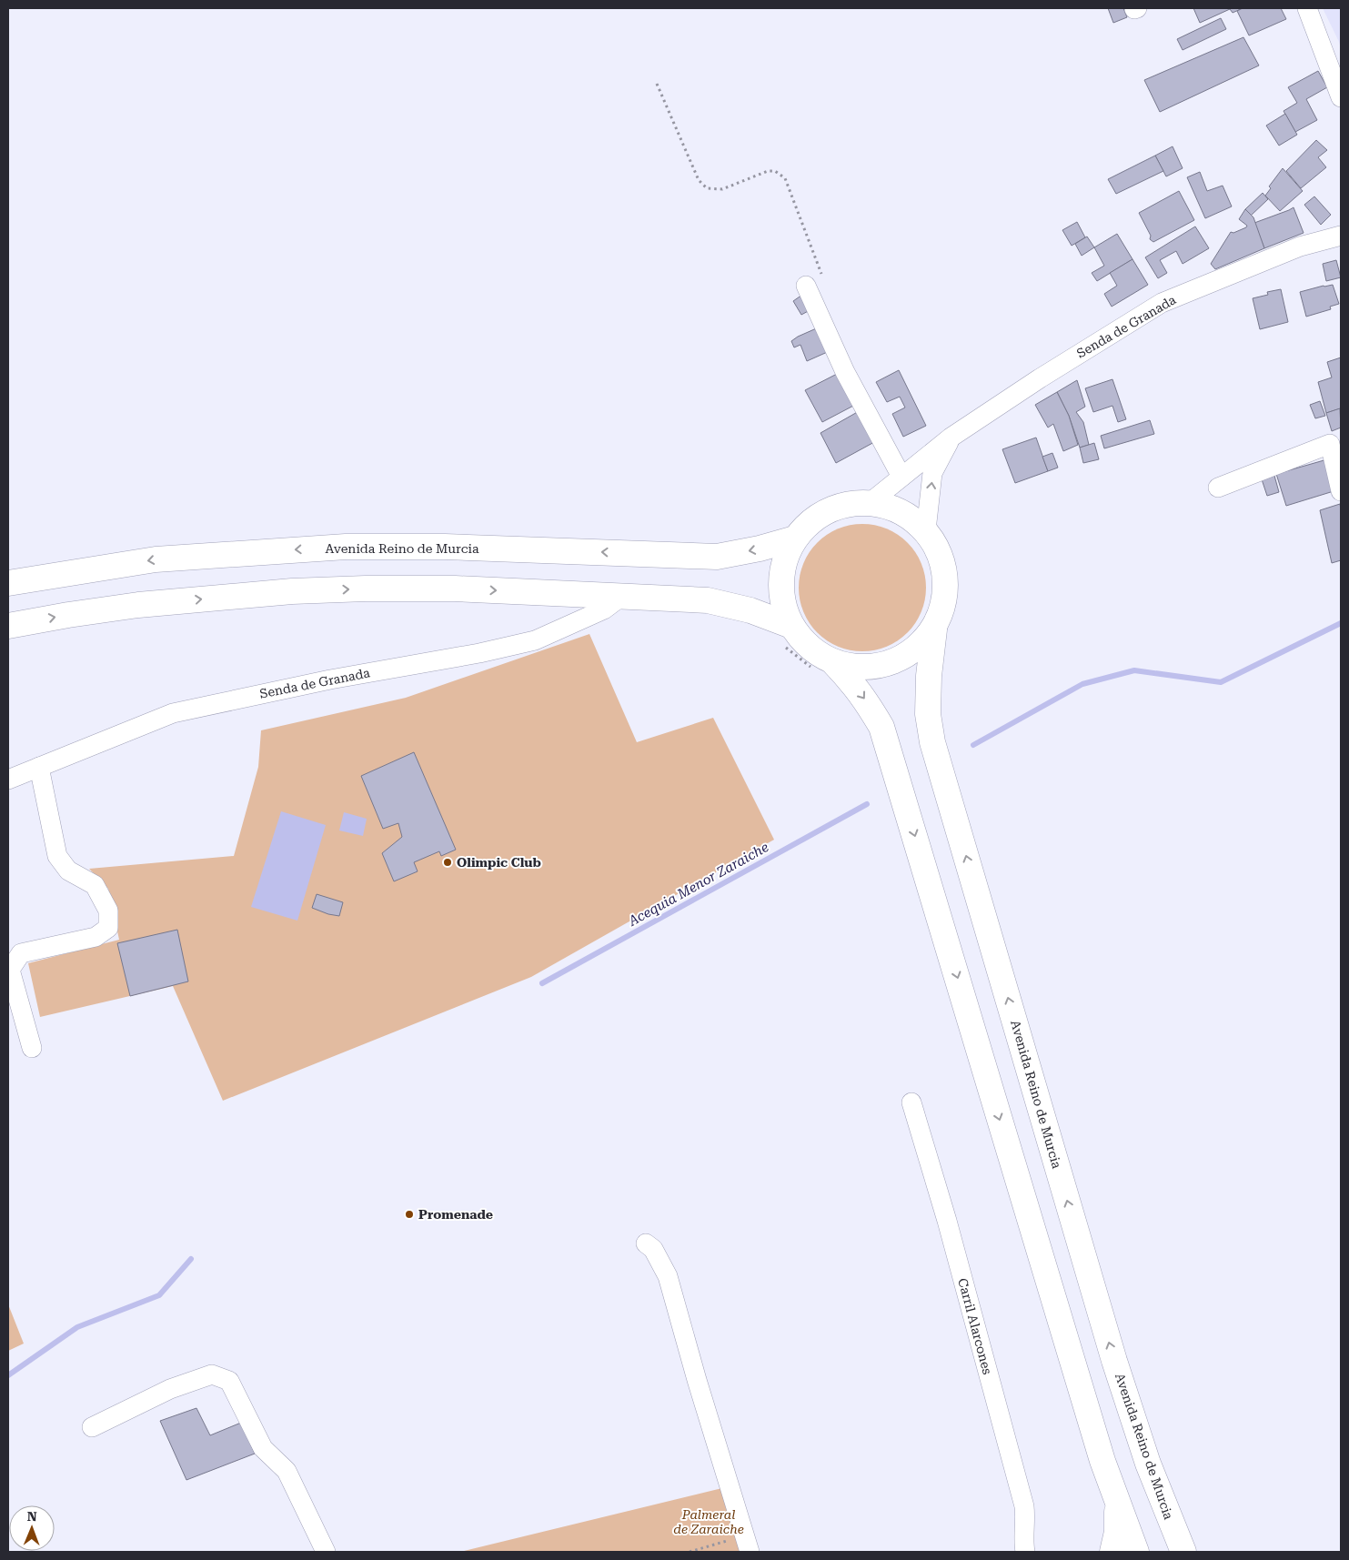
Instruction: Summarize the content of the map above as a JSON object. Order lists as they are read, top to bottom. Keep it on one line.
{"streets":{"main road":["Avenida Reino de Murcia"],"street":["Senda de Granada","Carril Alarcones"]},"water":["Acequia Menor Zaraiche"],"parks":["Palmeral de Zaraiche"],"places":["Olimpic Club","Promenade"],"north":"top"}
